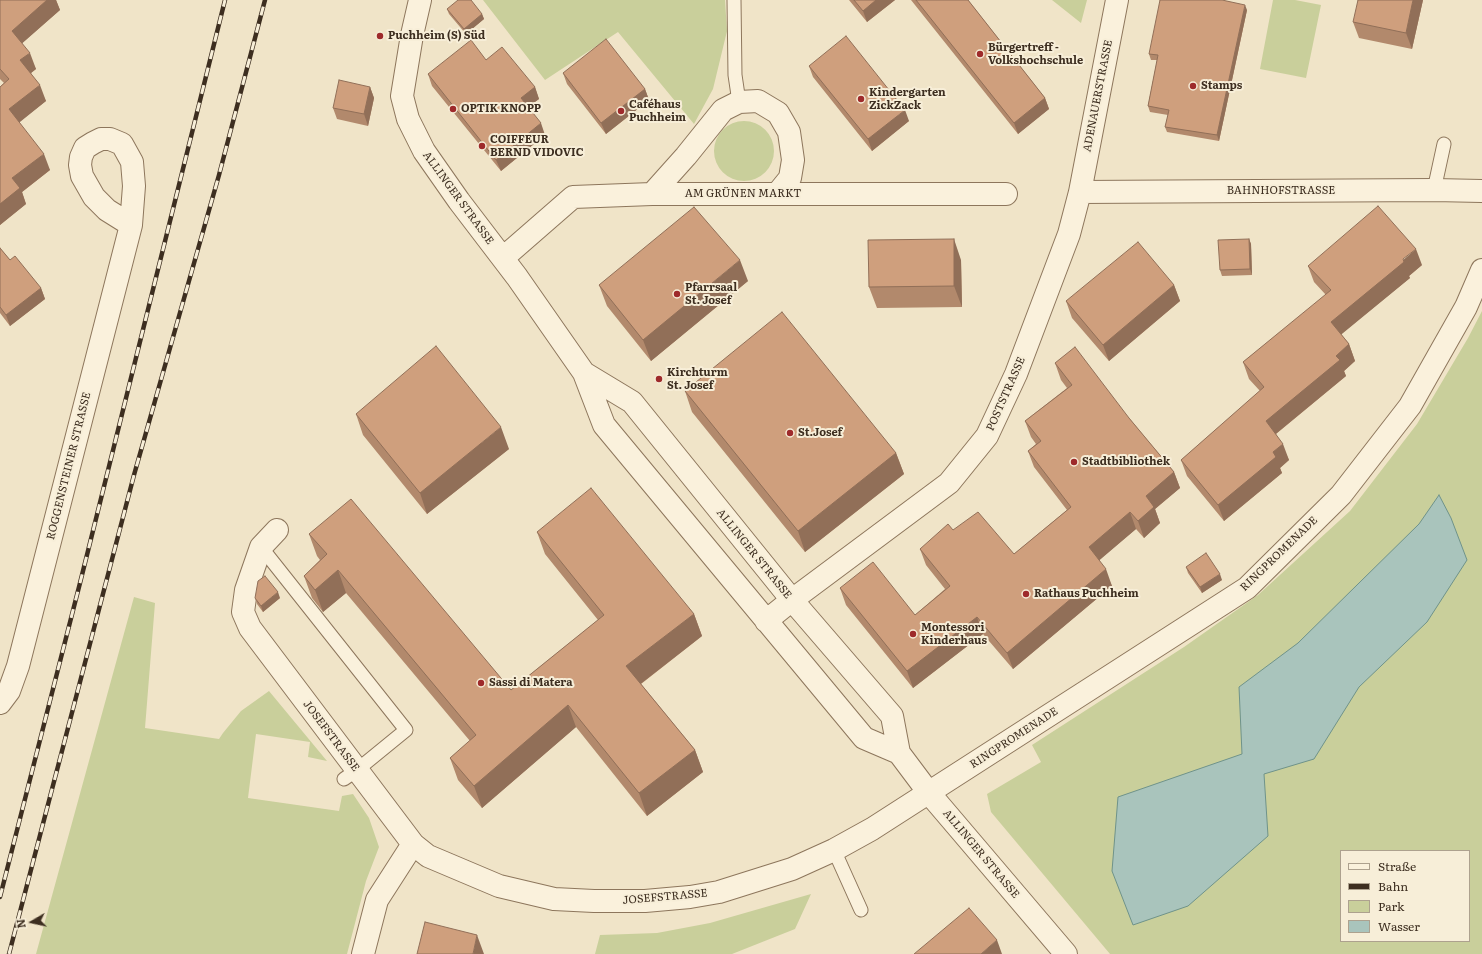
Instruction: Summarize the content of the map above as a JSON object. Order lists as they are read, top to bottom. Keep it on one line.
{"streets":{"street":["ADENAUERSTRASSE","BAHNHOFSTRASSE","AM GRÜNEN MARKT","ALLINGER STRASSE","POSTSTRASSE","ROGGENSTEINER STRASSE","RINGPROMENADE","JOSEFSTRASSE"]},"crossings":[["ADENAUERSTRASSE","BAHNHOFSTRASSE"],["ADENAUERSTRASSE","POSTSTRASSE"],["BAHNHOFSTRASSE","POSTSTRASSE"],["AM GRÜNEN MARKT","ALLINGER STRASSE"],["ALLINGER STRASSE","POSTSTRASSE"],["ALLINGER STRASSE","RINGPROMENADE"],["ALLINGER STRASSE","JOSEFSTRASSE"],["RINGPROMENADE","JOSEFSTRASSE"]],"places":["Puchheim (S) Süd","Bürgertreff - Volkshochschule","Stamps","Kindergarten ZickZack","OPTIK KNOPP","Caféhaus Puchheim","COIFFEUR BERND VIDOVIC","Pfarrsaal St. Josef","Kirchturm St. Josef","St.Josef","Stadtbibliothek","Rathaus Puchheim","Montessori Kinderhaus","Sassi di Matera"],"legend":["Straße","Bahn","Park","Wasser"],"north":"left"}
